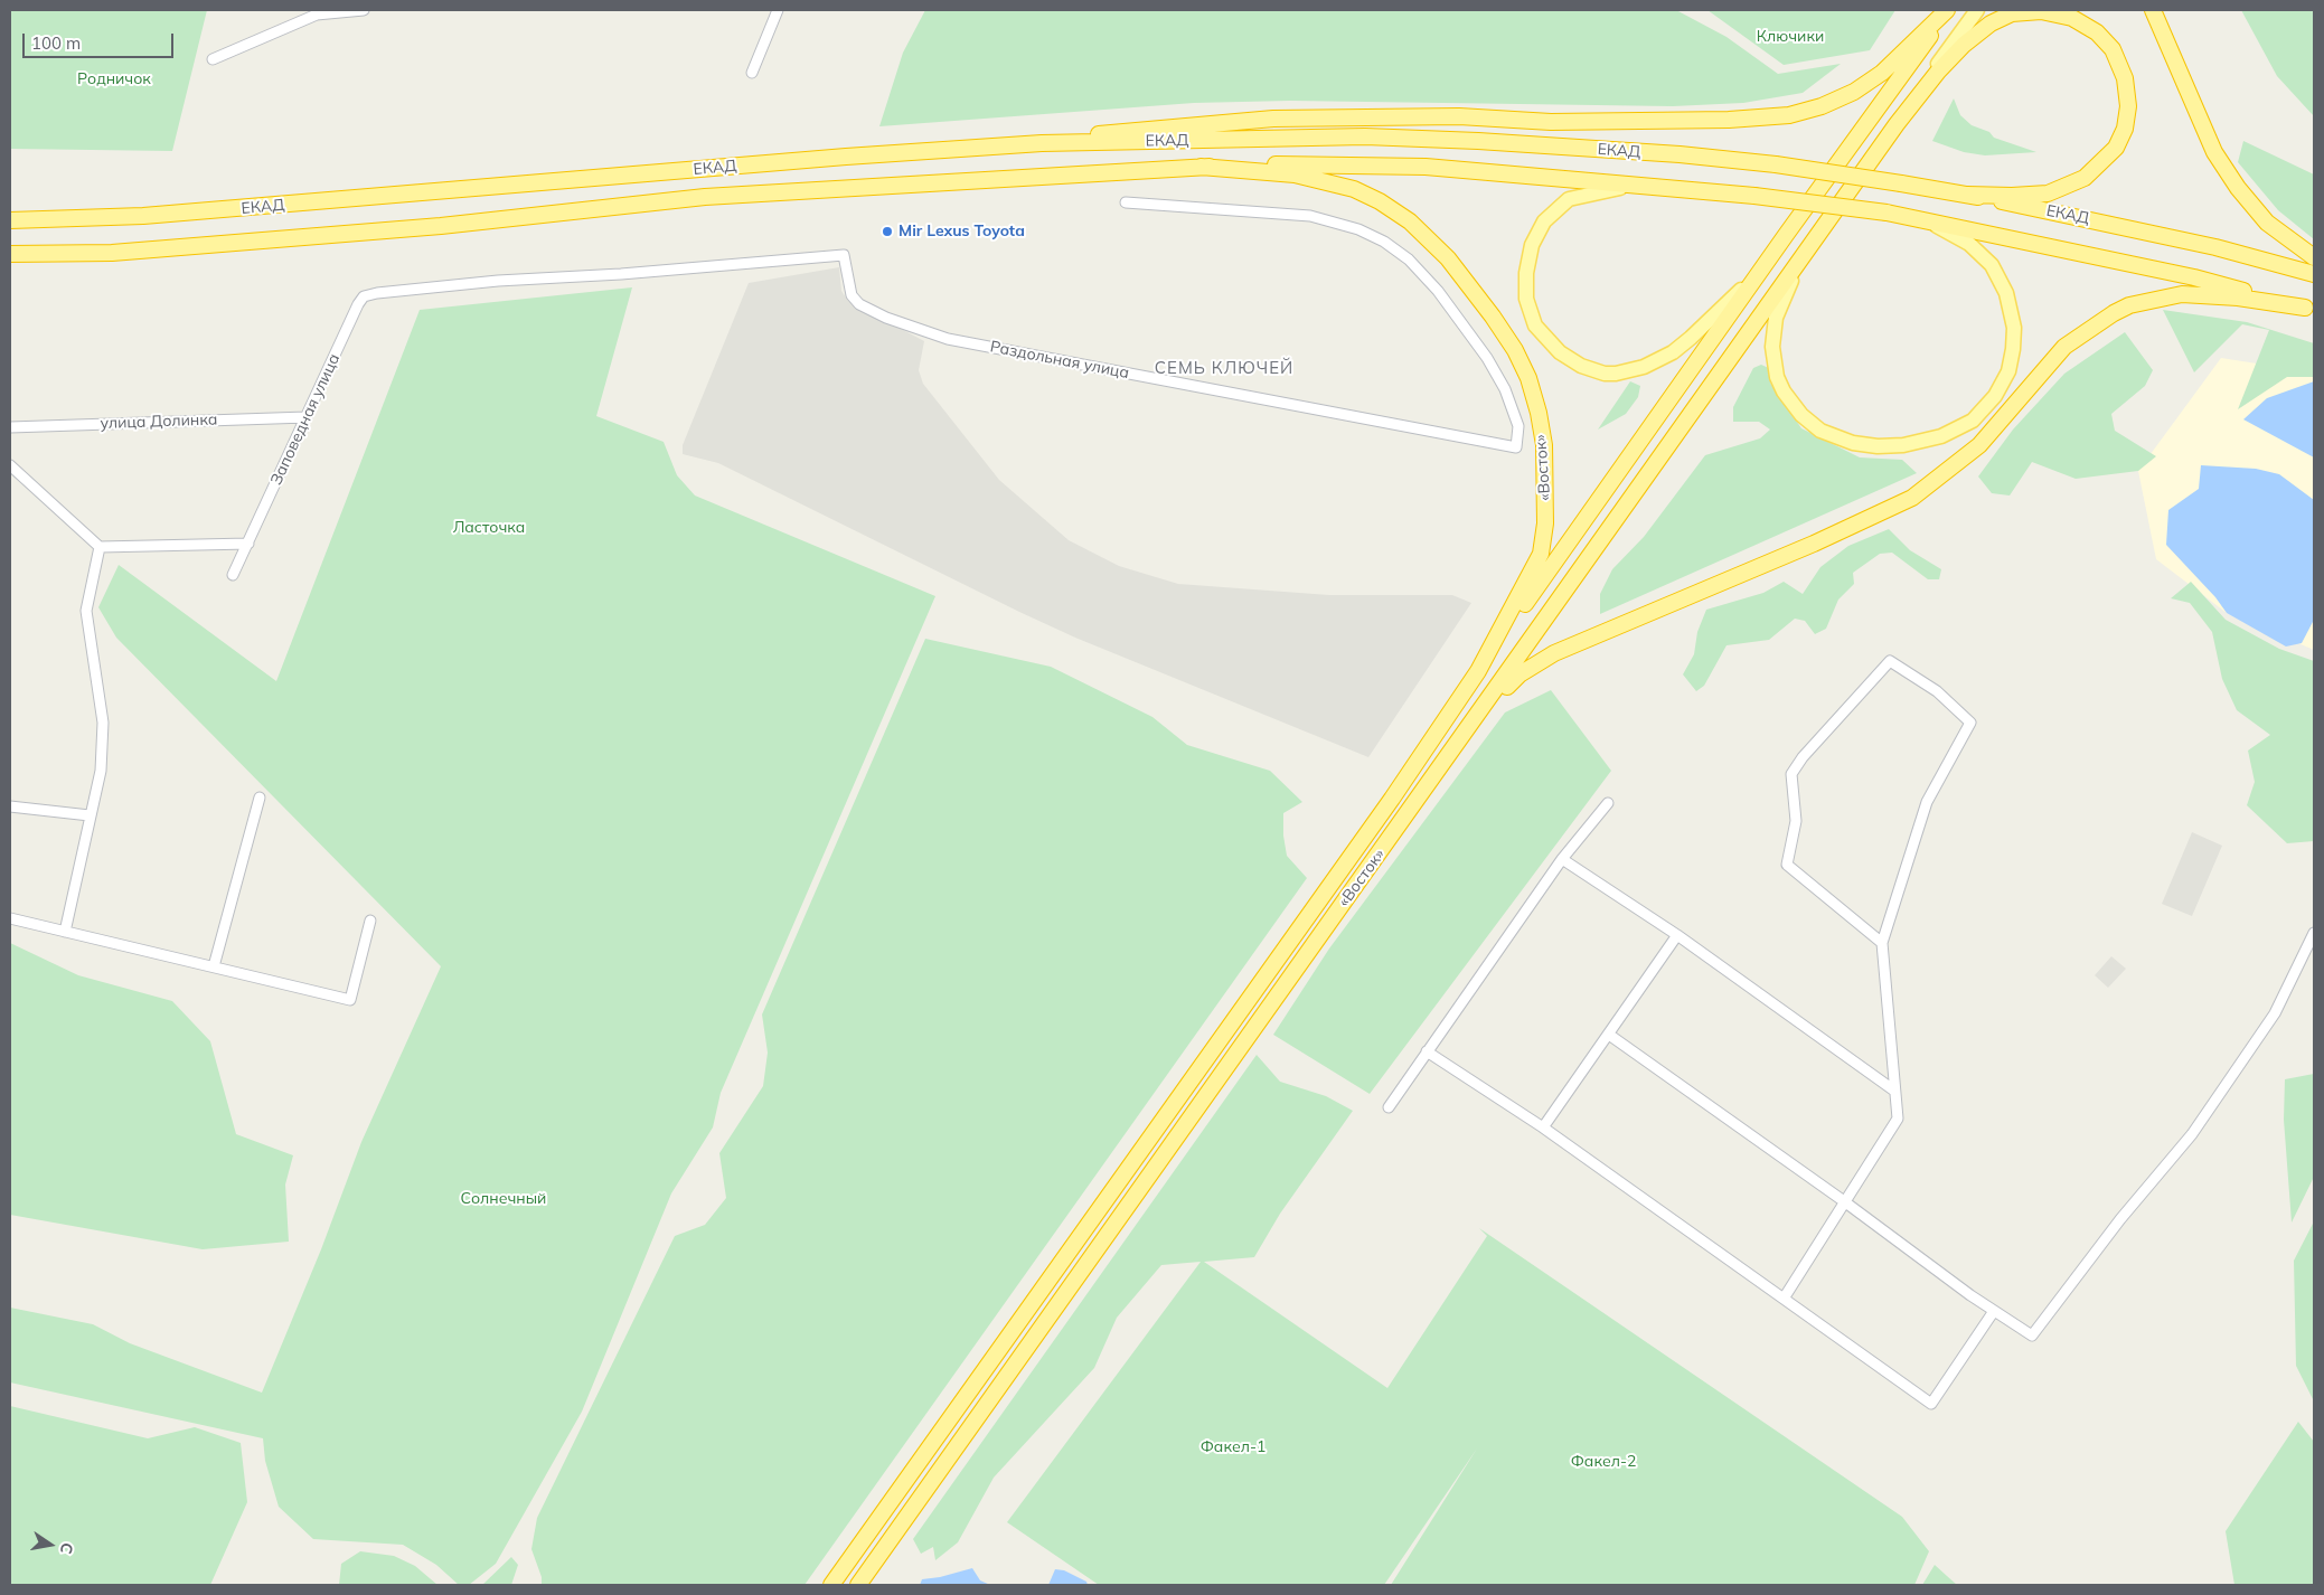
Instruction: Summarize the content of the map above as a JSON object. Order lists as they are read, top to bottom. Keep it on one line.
{"streets":{"highway":["ЕКАД","«Восток»"],"street":["Раздольная улица","Заповедная улица","улица Долинка"]},"crossings":[["ЕКАД","«Восток»"],["Раздольная улица","Заповедная улица"],["Заповедная улица","улица Долинка"]],"districts":["СЕМЬ КЛЮЧЕЙ"],"parks":["Ключики","Родничок","Ласточка","Солнечный","Факел-1","Факел-2"],"places":["Mir Lexus Toyota"],"scale_bar":"100 m","north":"right"}
